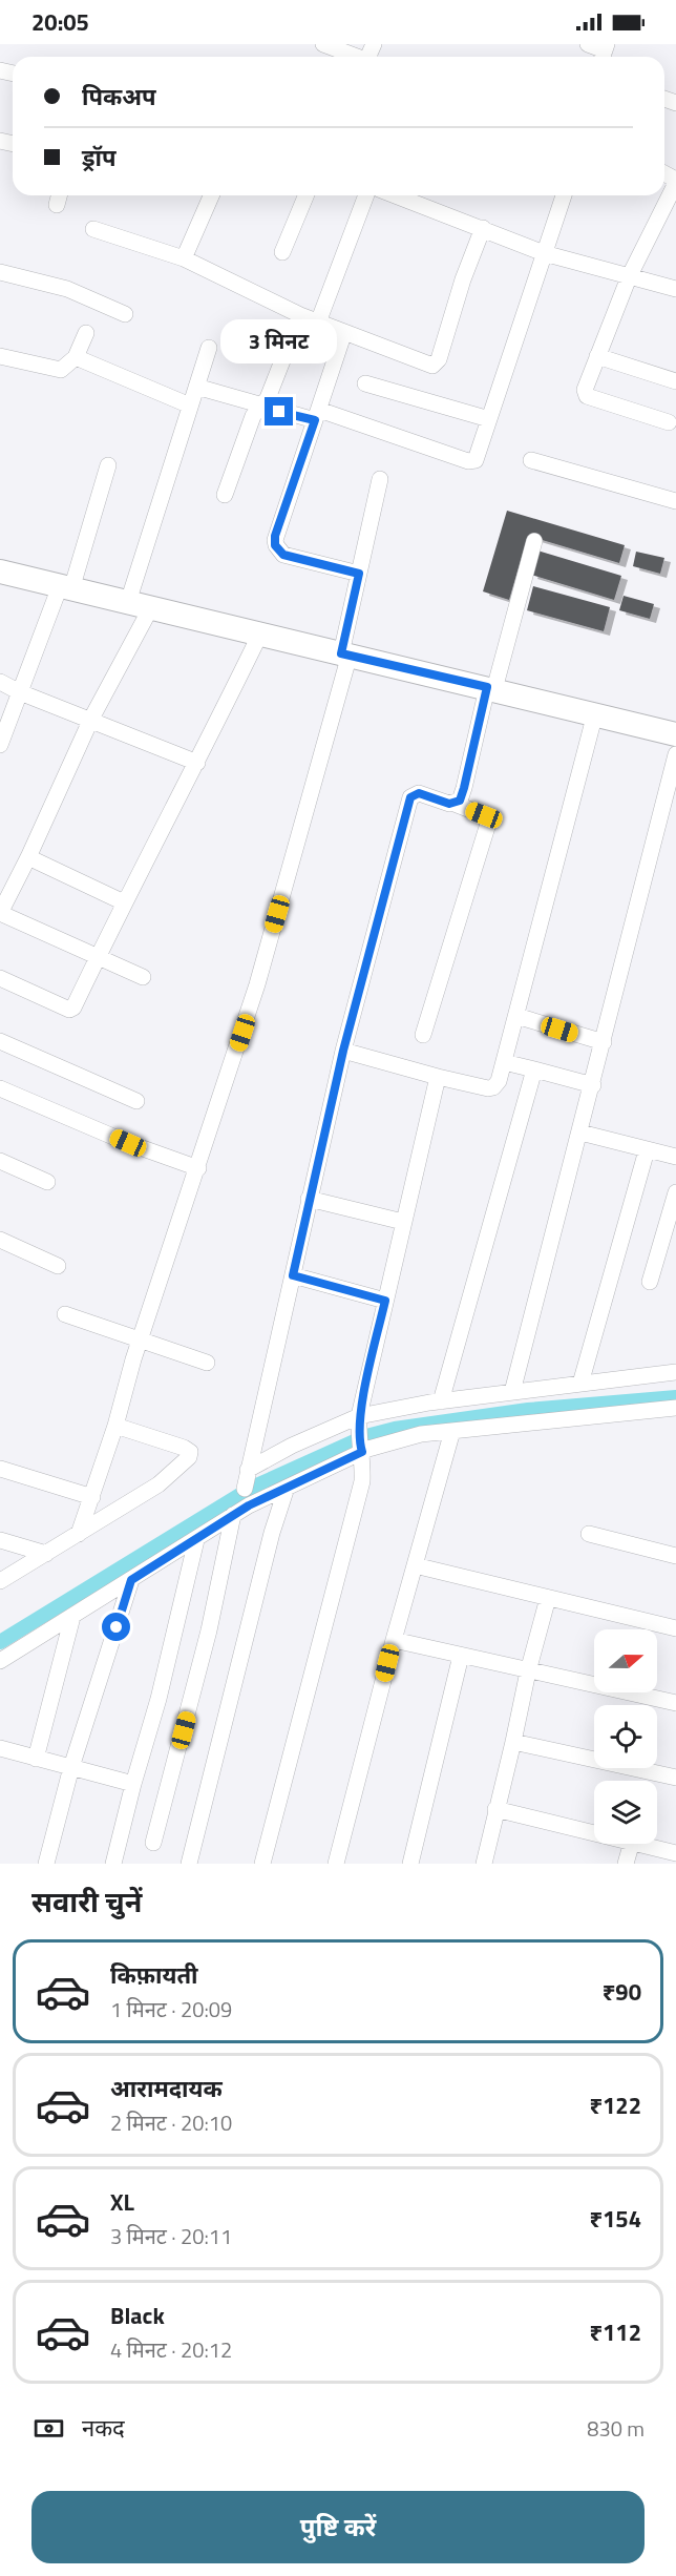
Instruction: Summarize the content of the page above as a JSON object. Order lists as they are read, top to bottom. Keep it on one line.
{"north":"right","page":{"status":"20:05","banner":["पिकअप","ड्रॉप"],"bubble":"3 मिनट","heading":"सवारी चुनें","list":[{"name":"किफ़ायती","note":"1 मिनट · 20:09","value":"₹90"},{"name":"आरामदायक","note":"2 मिनट · 20:10","value":"₹122"},{"name":"XL","note":"3 मिनट · 20:11","value":"₹154"},{"name":"Black","note":"4 मिनट · 20:12","value":"₹112"}],"pay":["नकद","830 m"],"buttons":"पुष्टि करें"}}
